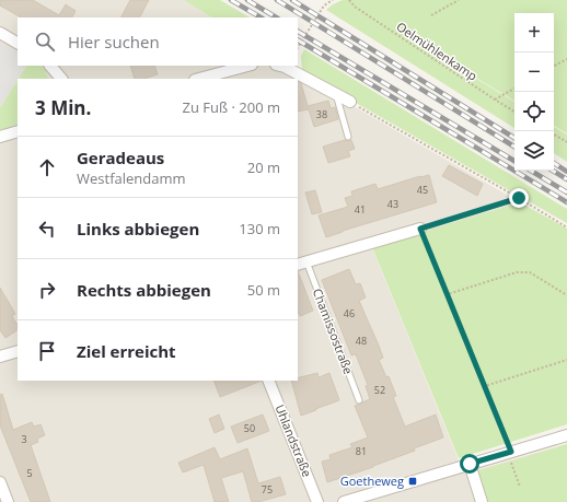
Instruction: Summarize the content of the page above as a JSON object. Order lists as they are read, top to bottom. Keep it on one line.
{"streets":{"street":["Chamissostraße","Uhlandstraße"],"path":["Oelmühlenkamp"]},"places":{"transit":["Goetheweg"]},"house_numbers":["38","45","43","41","46","48","52","50","3","81","5","75"],"page":{"map_buttons":["+","−"],"search":"Hier suchen","heading":["3 Min.","Zu Fuß · 200 m"],"list":[["Geradeaus","Westfalendamm","20 m"],["Links abbiegen","130 m"],["Rechts abbiegen","50 m"],"Ziel erreicht"]}}
